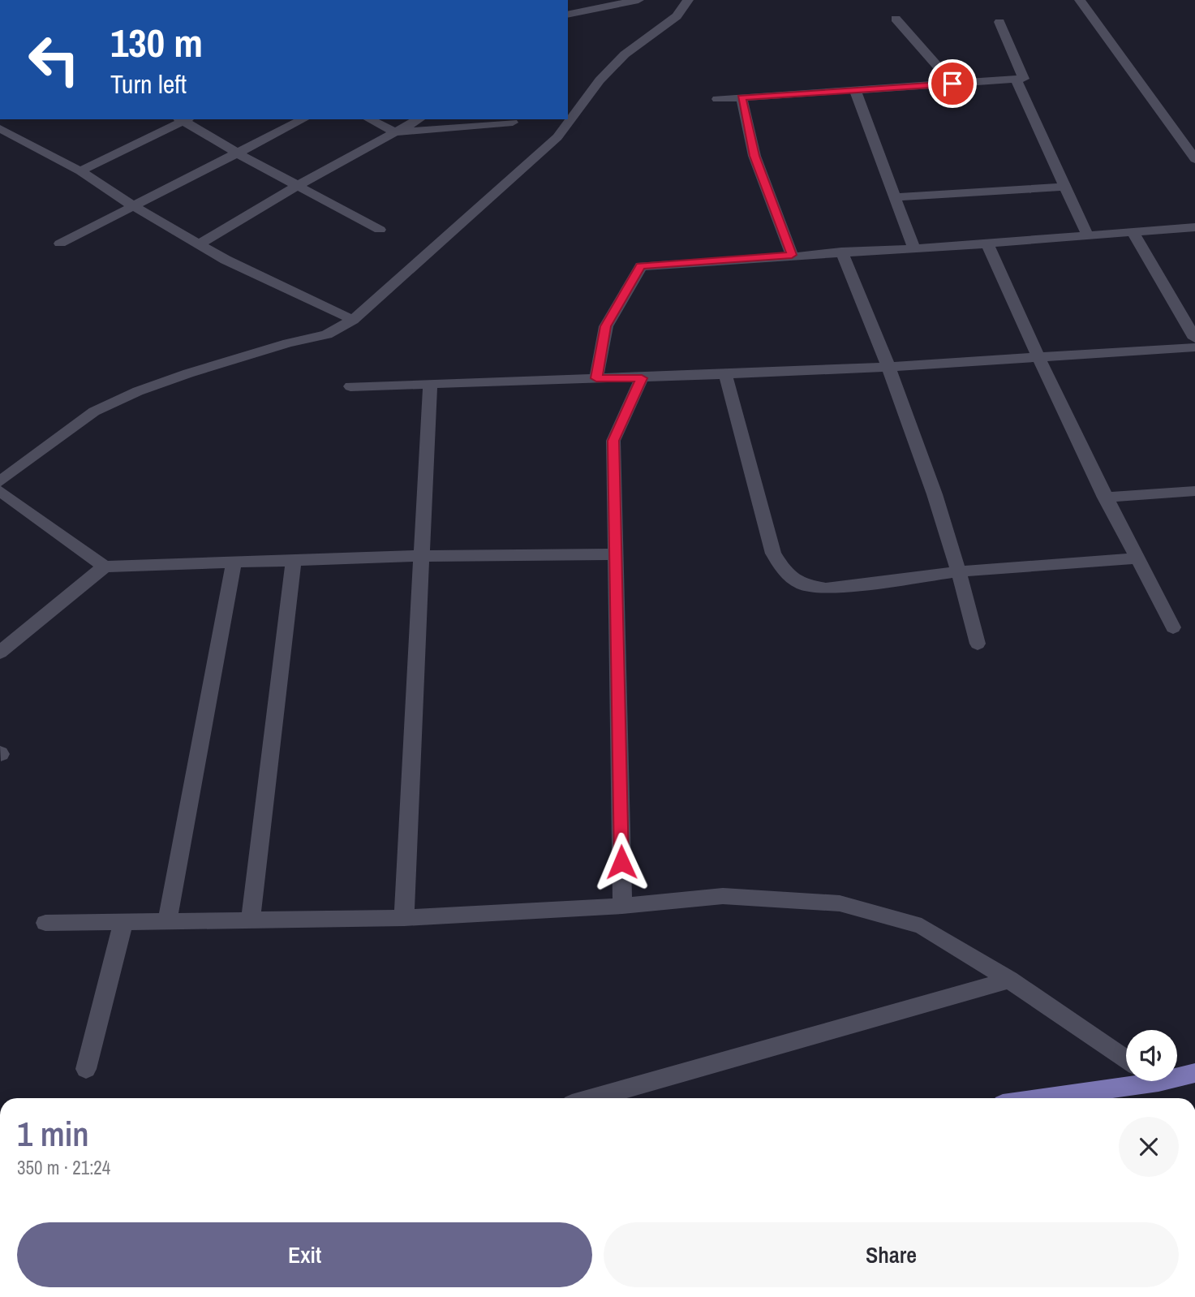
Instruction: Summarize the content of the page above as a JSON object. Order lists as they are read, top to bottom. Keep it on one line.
{"page":{"turn":["130 m","Turn left"],"heading":["1 min","350 m · 21:24"],"buttons":["Exit","Share"]}}
